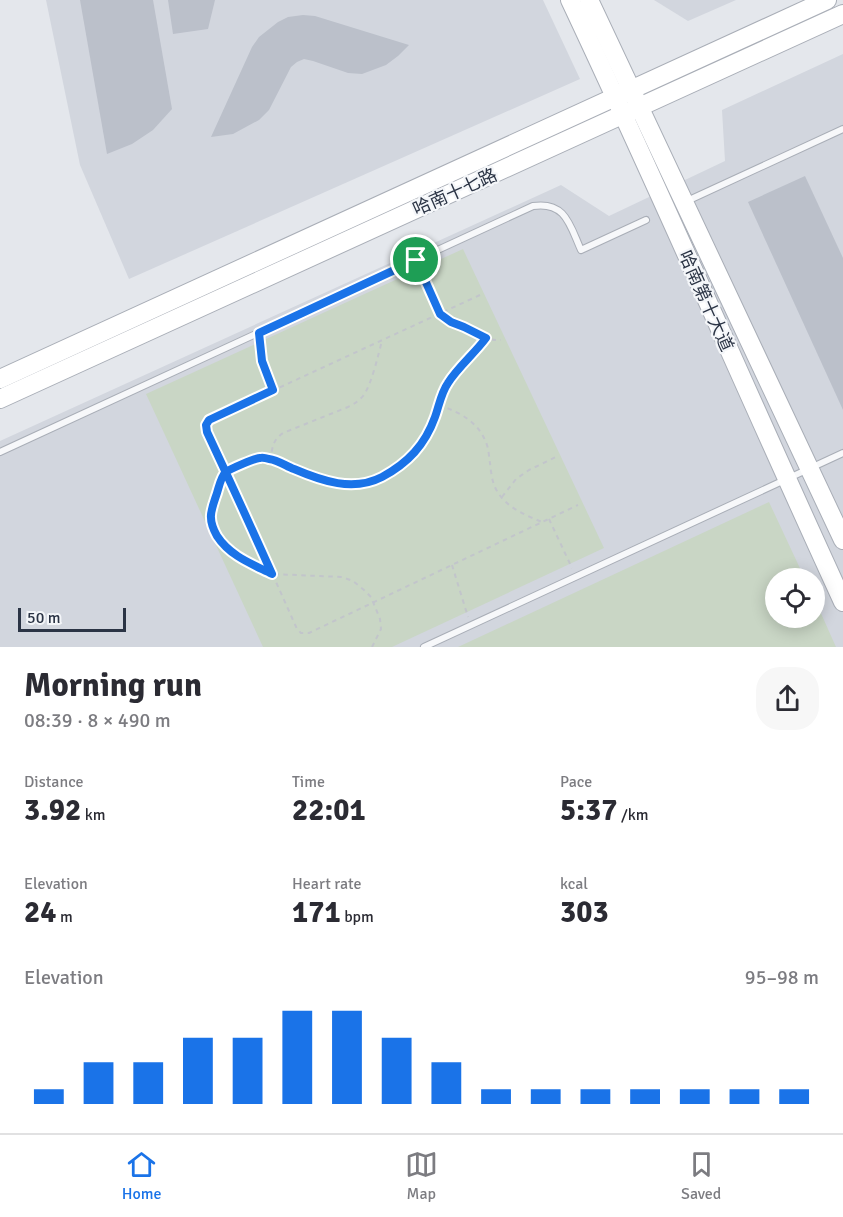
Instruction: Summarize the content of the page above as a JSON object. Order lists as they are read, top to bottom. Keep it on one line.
{"streets":{"street":["哈南十七路","哈南第十大道"]},"crossings":[["哈南十七路","哈南第十大道"]],"scale_bar":"50 m","page":{"scale":"50 m","heading":["Morning run","08:39 · 8 × 490 m"],"stats":[["Distance","3.92 km"],["Time","22:01"],["Pace","5:37 /km"],["Elevation","24 m"],["Heart rate","171 bpm"],["kcal","303"]],"chart":["Elevation","95–98 m"],"tabs":["Home","Map","Saved"]}}
